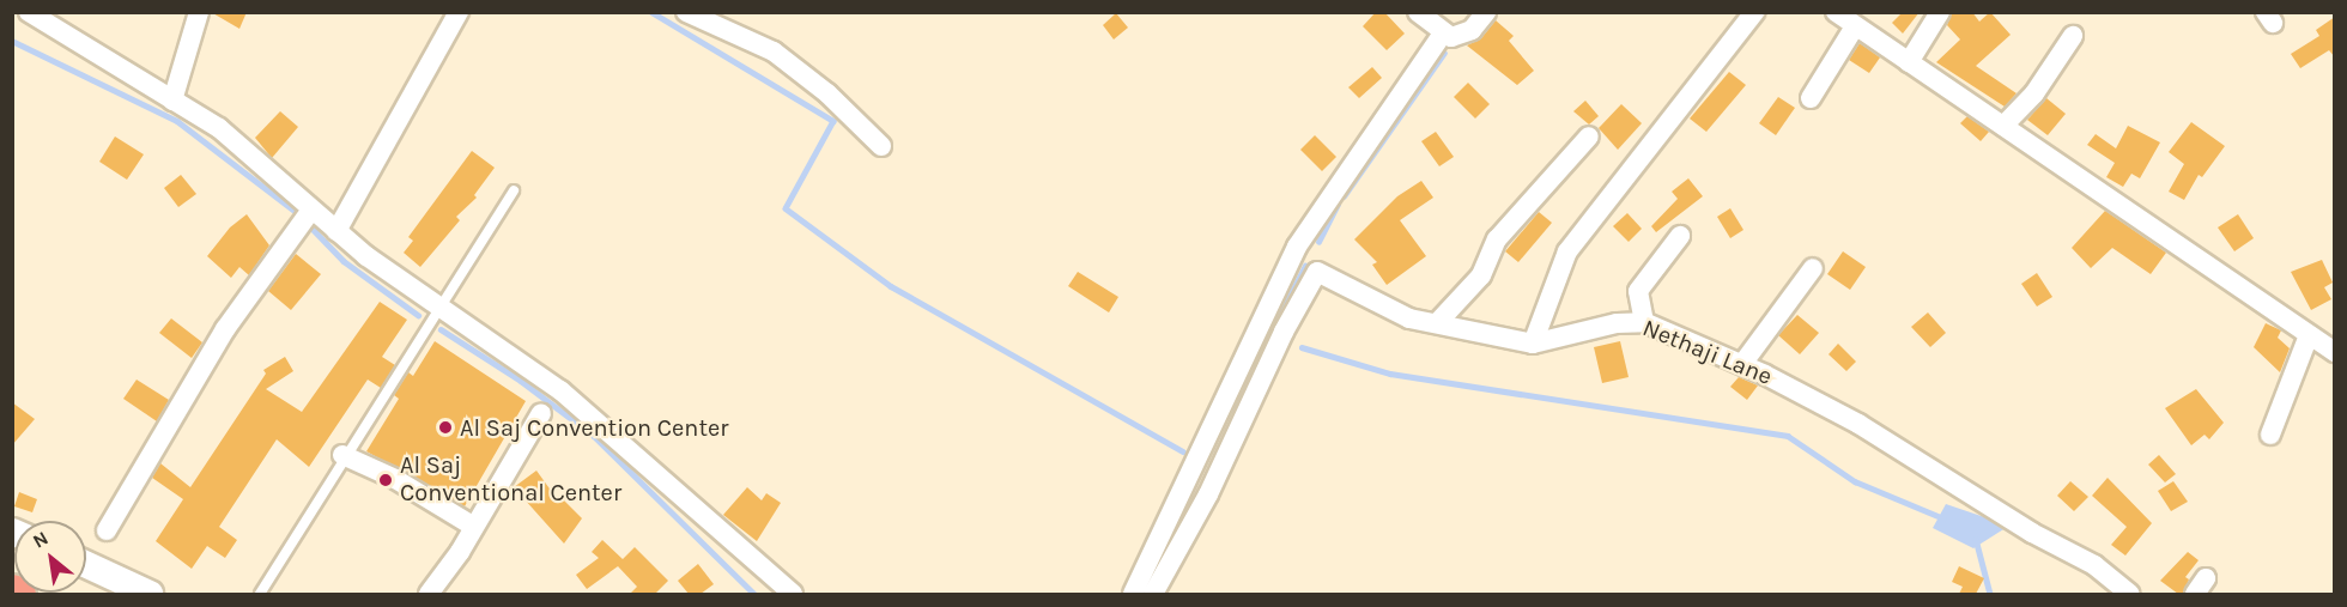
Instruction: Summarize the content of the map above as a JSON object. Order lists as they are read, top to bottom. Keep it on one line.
{"streets":{"street":["Nethaji Lane"]},"places":["Al Saj Convention Center","Al Saj Conventional Center"],"north":"top left"}
